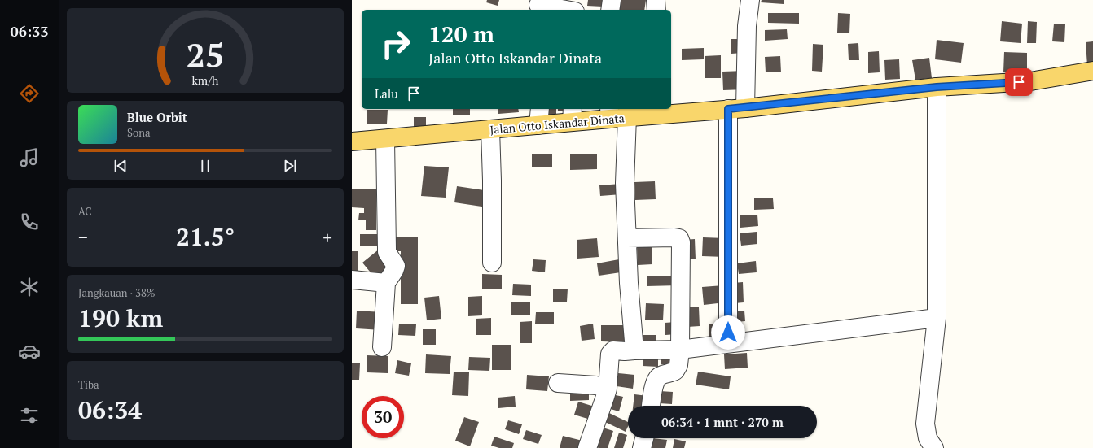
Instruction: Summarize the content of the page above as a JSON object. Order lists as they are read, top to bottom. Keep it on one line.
{"streets":{"main road":["Jalan Otto Iskandar Dinata"]},"page":{"tabs":"06:33","turn":["120 m","Jalan Otto Iskandar Dinata"],"then":"Lalu","song":["Blue Orbit","Sona"],"tile":["AC",["Jangkauan · 38%","190 km"],["Tiba","06:34"]],"heat":["−","21.5°","+"],"limit":"30","trip":"06:34 · 1 mnt · 270 m","gauge":["25","km/h"]}}
